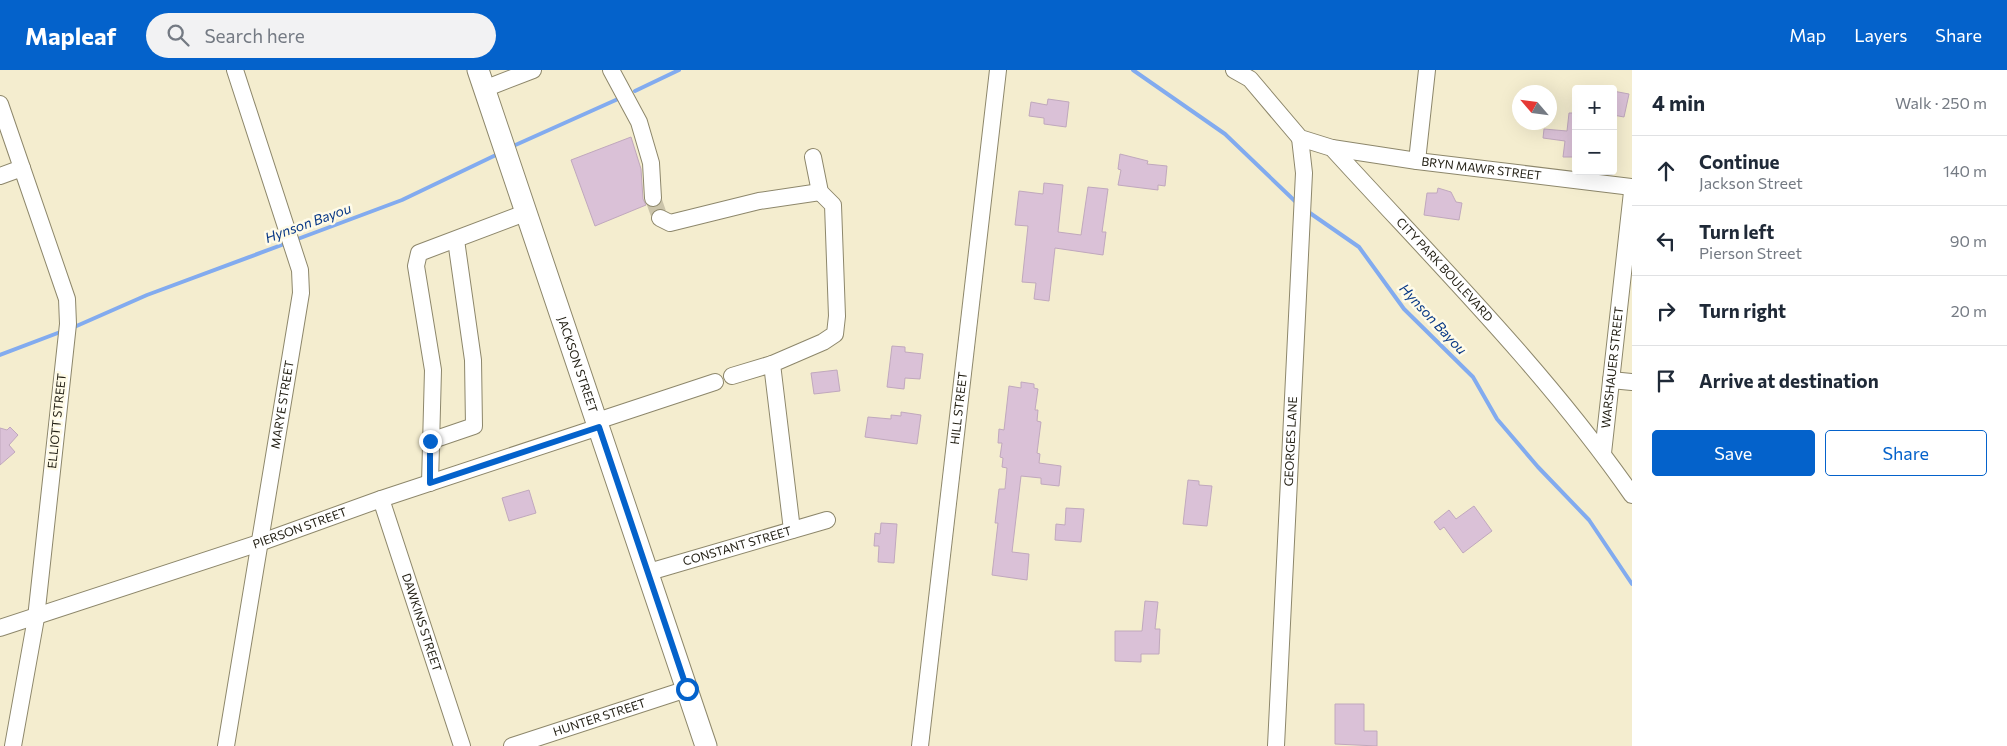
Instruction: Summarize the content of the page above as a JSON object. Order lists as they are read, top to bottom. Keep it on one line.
{"streets":{"main road":["JACKSON STREET"],"street":["BRYN MAWR STREET","CITY PARK BOULEVARD","WARSHAUER STREET","MARYE STREET","HILL STREET","ELLIOTT STREET","GEORGES LANE","PIERSON STREET","CONSTANT STREET","DAWKINS STREET","HUNTER STREET"]},"crossings":[["BRYN MAWR STREET","CITY PARK BOULEVARD"],["CITY PARK BOULEVARD","WARSHAUER STREET"],["JACKSON STREET","PIERSON STREET"],["JACKSON STREET","CONSTANT STREET"],["JACKSON STREET","HUNTER STREET"],["MARYE STREET","PIERSON STREET"],["ELLIOTT STREET","PIERSON STREET"],["PIERSON STREET","DAWKINS STREET"]],"water":["Hynson Bayou"],"north":"top left","page":{"header":"Mapleaf","search":"Search here","nav":["Map","Layers","Share"],"heading":["4 min","Walk · 250 m"],"map_buttons":["+","−"],"list":[["Continue","Jackson Street","140 m"],["Turn left","Pierson Street","90 m"],["Turn right","20 m"],"Arrive at destination"],"buttons":["Save","Share"]}}
